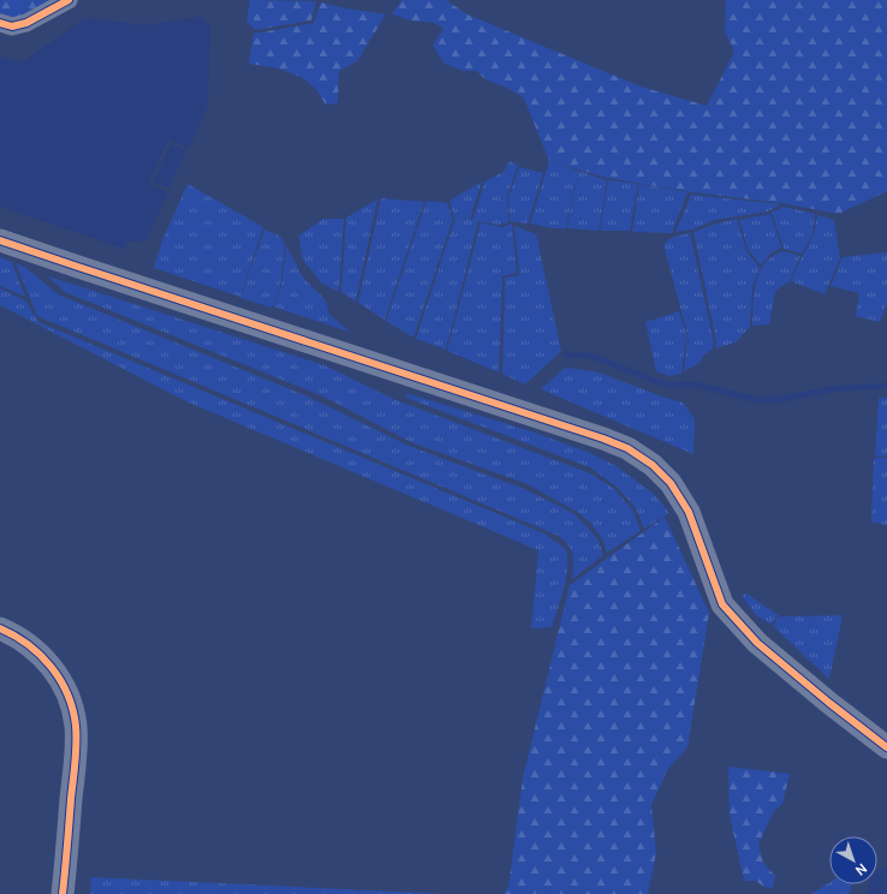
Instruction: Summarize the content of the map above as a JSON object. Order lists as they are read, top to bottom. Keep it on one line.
{"north":"bottom right"}
